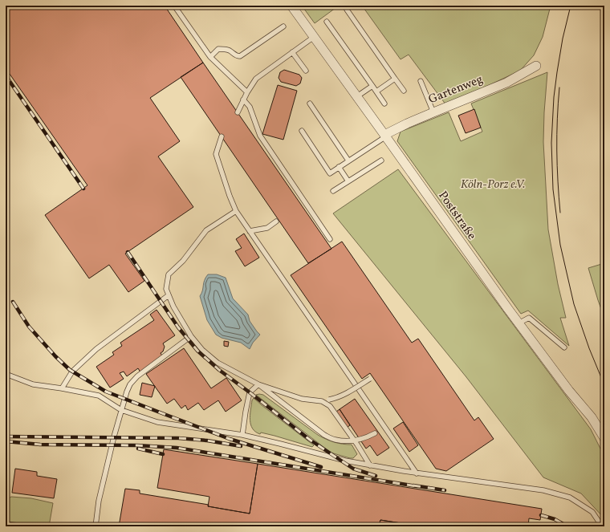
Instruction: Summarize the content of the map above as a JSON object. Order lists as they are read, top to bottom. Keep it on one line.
{"streets":{"street":["Gartenweg","Poststraße"]},"crossings":[["Gartenweg","Poststraße"]],"parks":["Köln-Porz e.V."]}
